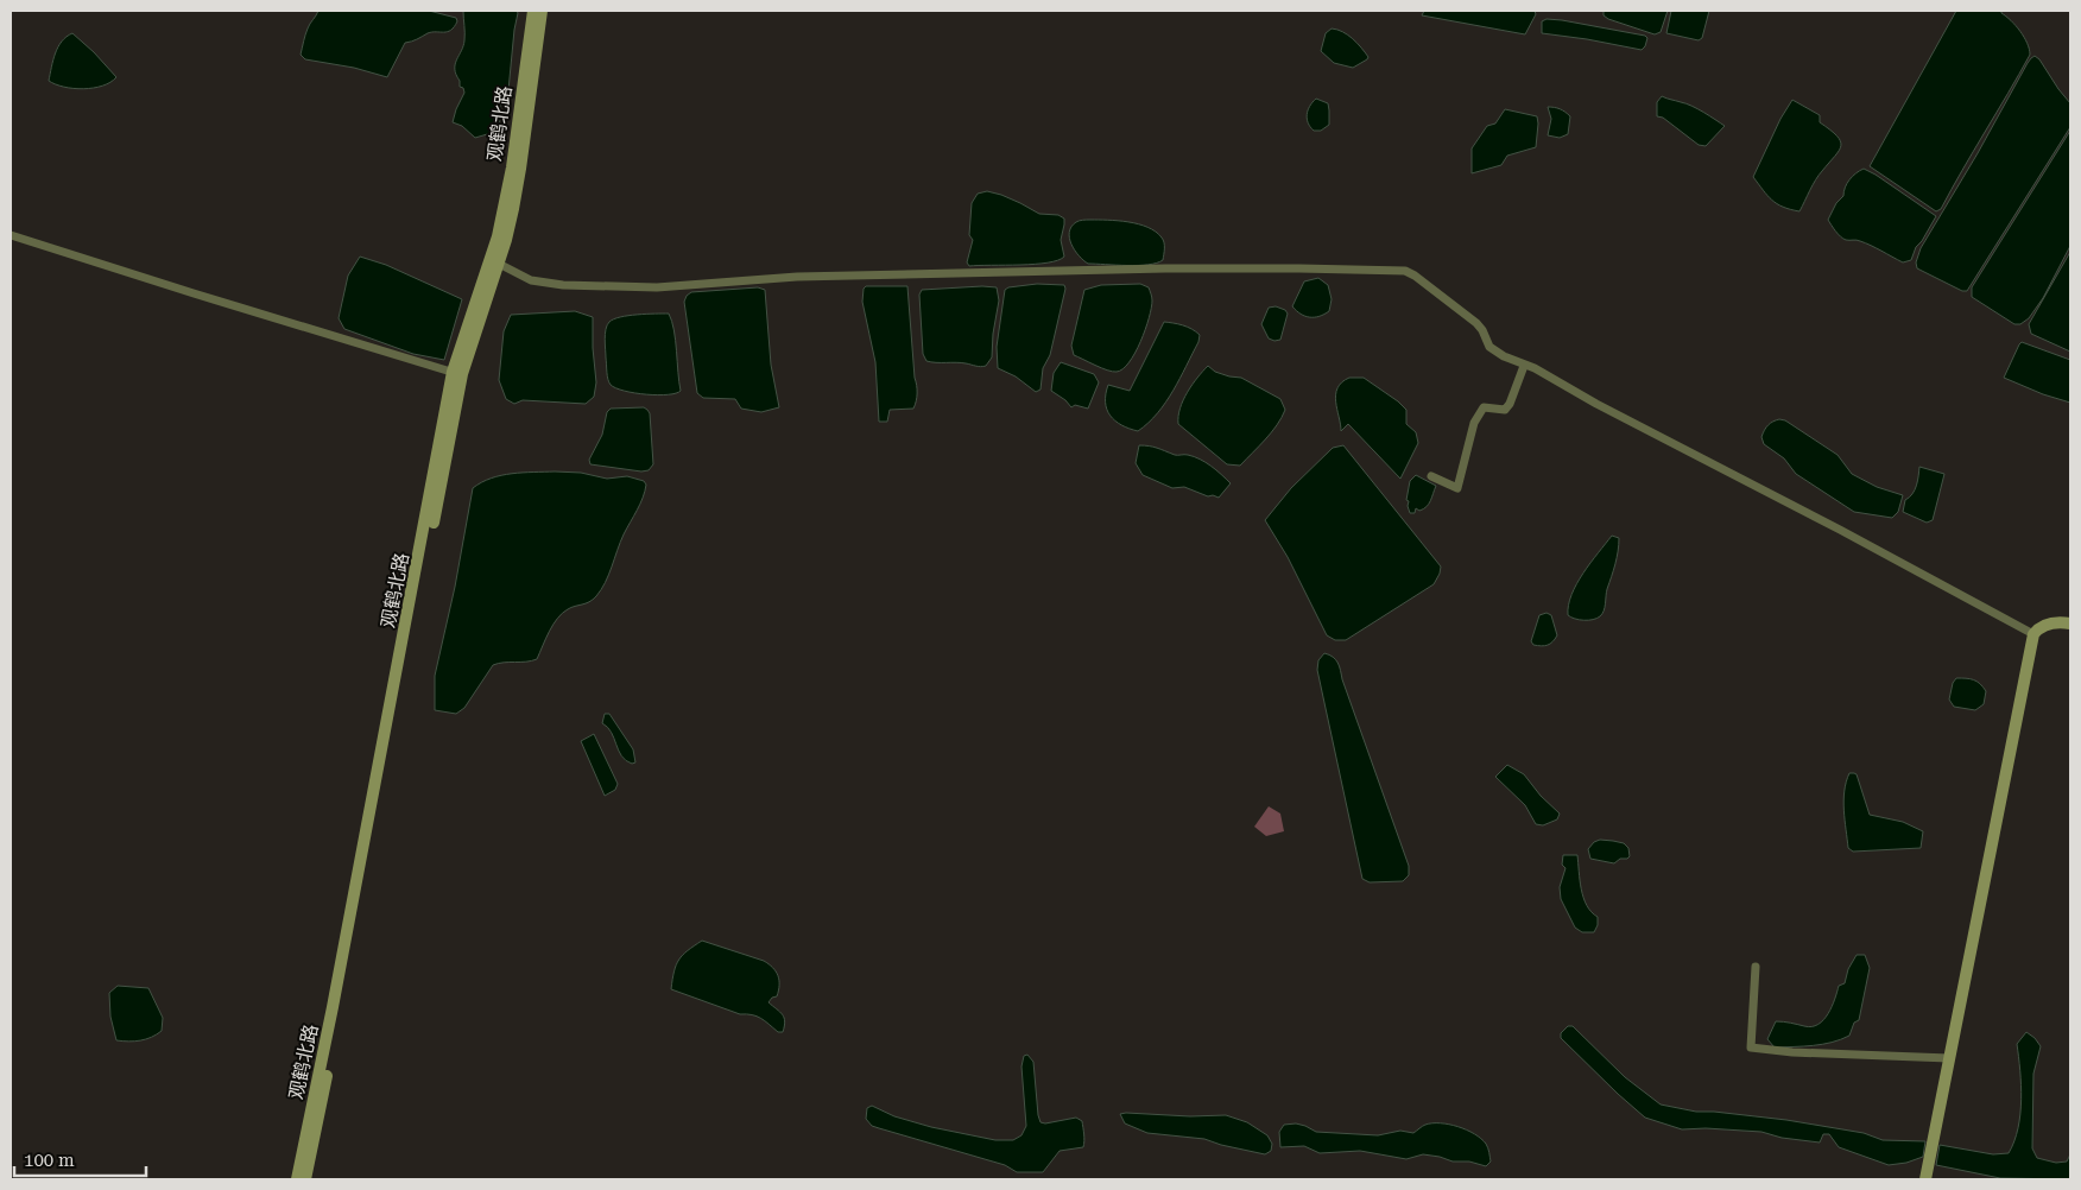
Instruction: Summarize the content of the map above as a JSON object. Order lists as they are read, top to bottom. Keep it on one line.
{"streets":{"street":["观鹤北路"]},"scale_bar":"100 m"}
